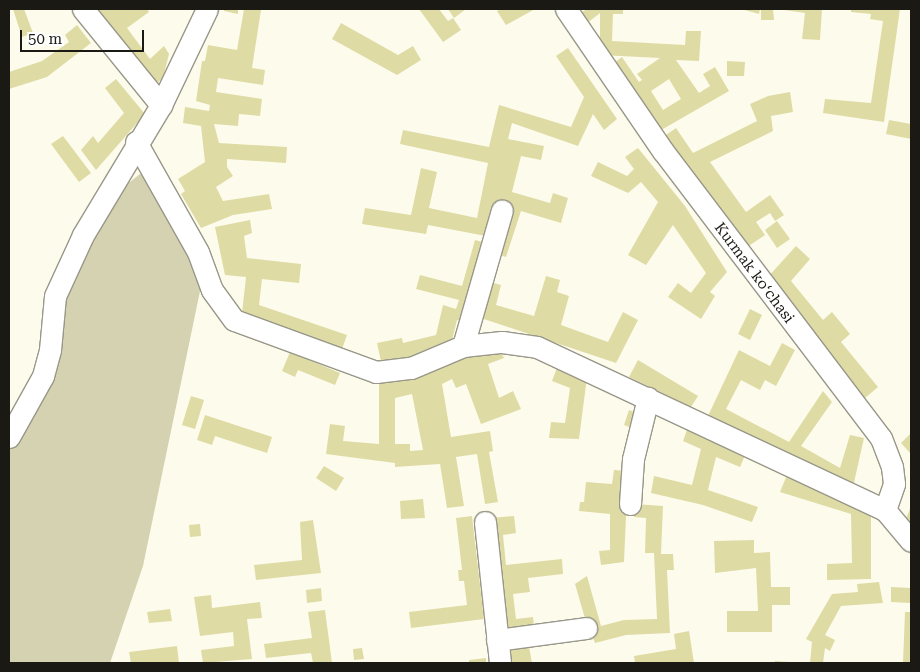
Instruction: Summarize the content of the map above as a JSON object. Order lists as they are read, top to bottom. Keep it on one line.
{"streets":{"street":["Kurmak koʻchasi"]},"scale_bar":"50 m"}
